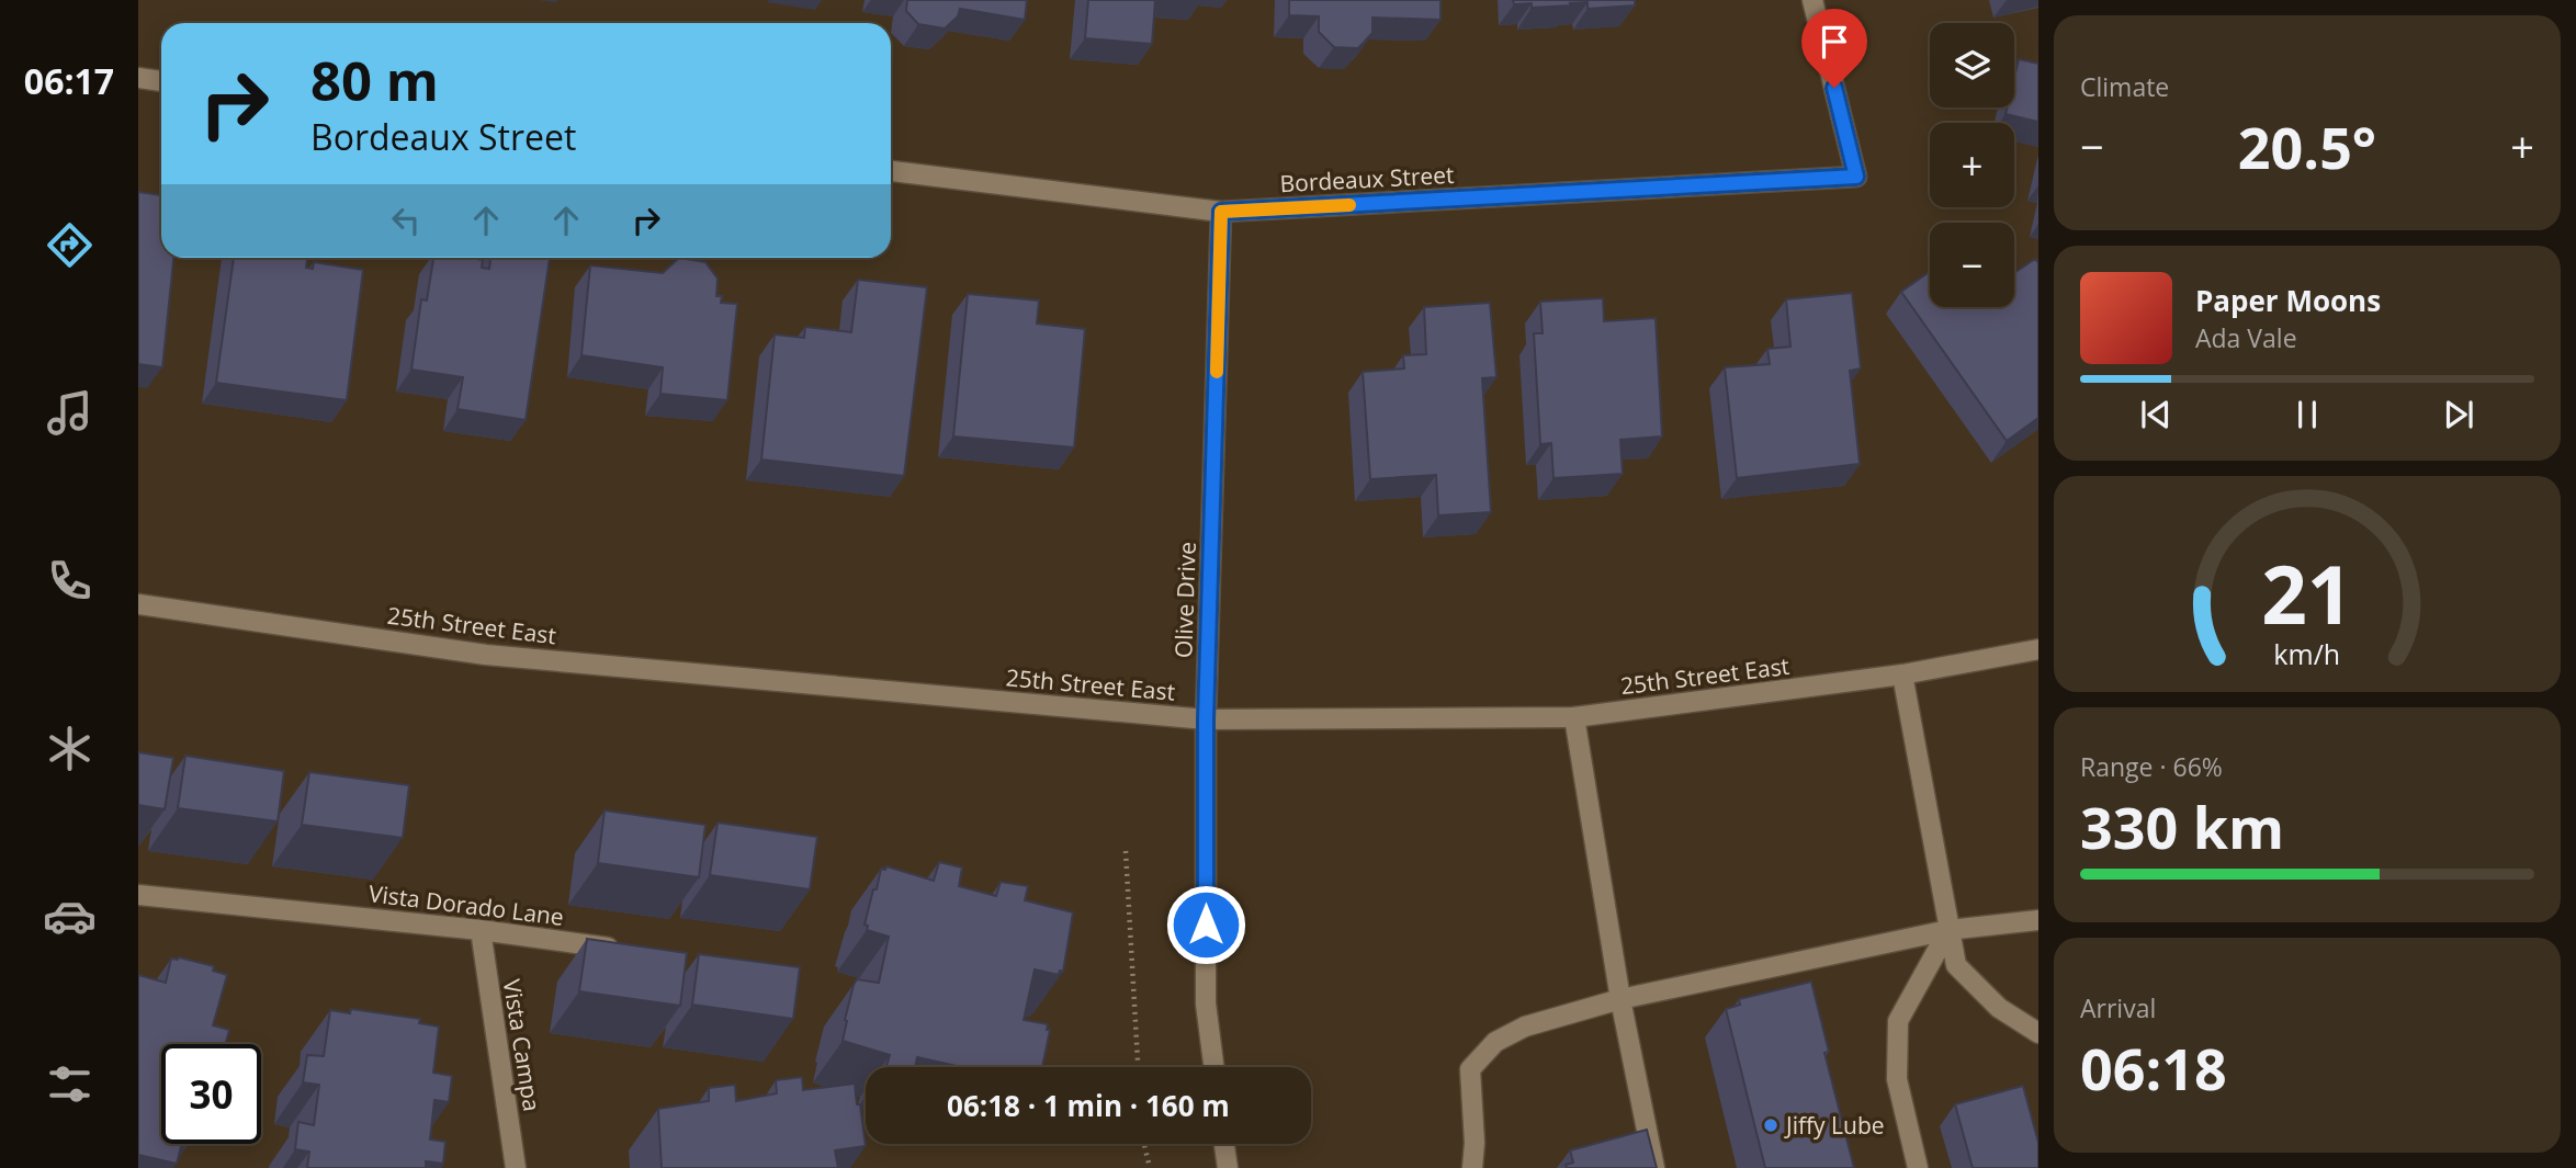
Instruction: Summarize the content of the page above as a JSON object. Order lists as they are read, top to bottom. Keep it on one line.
{"streets":{"street":["Bordeaux Street","Olive Drive","25th Street East","Vista Dorado Lane","Vista Campa"]},"crossings":[["Bordeaux Street","Olive Drive"],["Olive Drive","25th Street East"],["Vista Dorado Lane","Vista Campa"]],"places":["Jiffy Lube"],"page":{"tabs":"06:17","tile":["Climate",["Range · 66%","330 km"],["Arrival","06:18"]],"map_buttons":["+","−"],"turn":["80 m","Bordeaux Street"],"heat":["−","20.5°","+"],"song":["Paper Moons","Ada Vale"],"limit":"30","trip":"06:18 · 1 min · 160 m","gauge":["21","km/h"]}}
